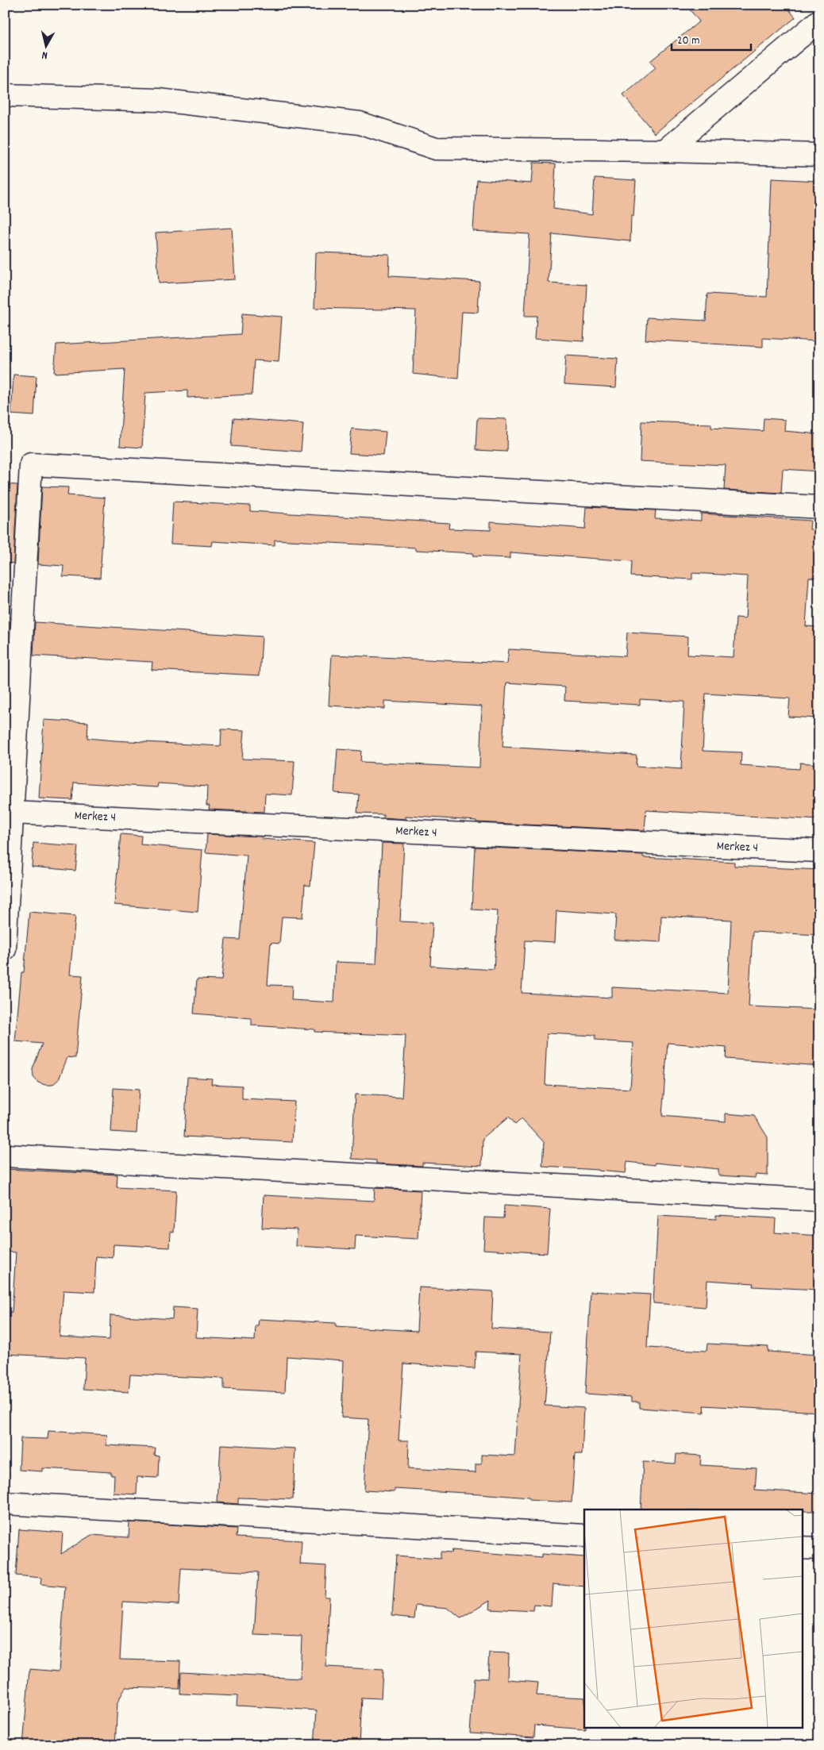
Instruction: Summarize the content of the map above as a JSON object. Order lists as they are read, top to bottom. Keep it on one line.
{"streets":{"street":["Merkez 4"]},"scale_bar":"20 m","north":"bottom"}
